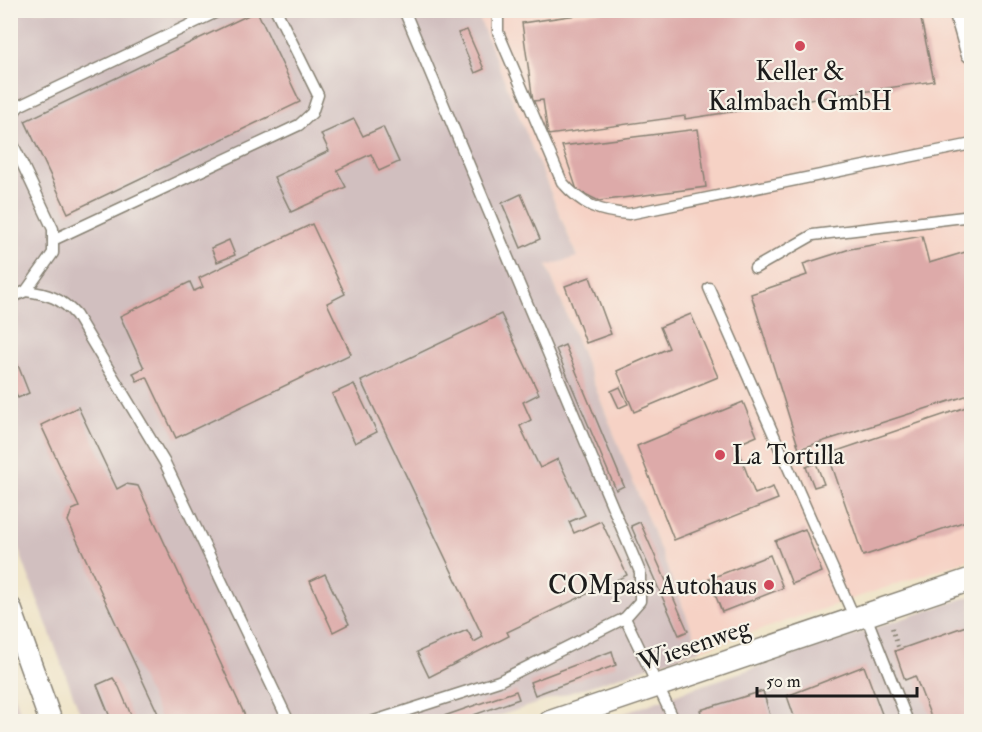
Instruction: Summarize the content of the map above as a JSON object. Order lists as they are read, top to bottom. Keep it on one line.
{"streets":{"street":["Wiesenweg"]},"places":["Keller & Kalmbach GmbH","La Tortilla","COMpass Autohaus"],"scale_bar":"50 m"}
